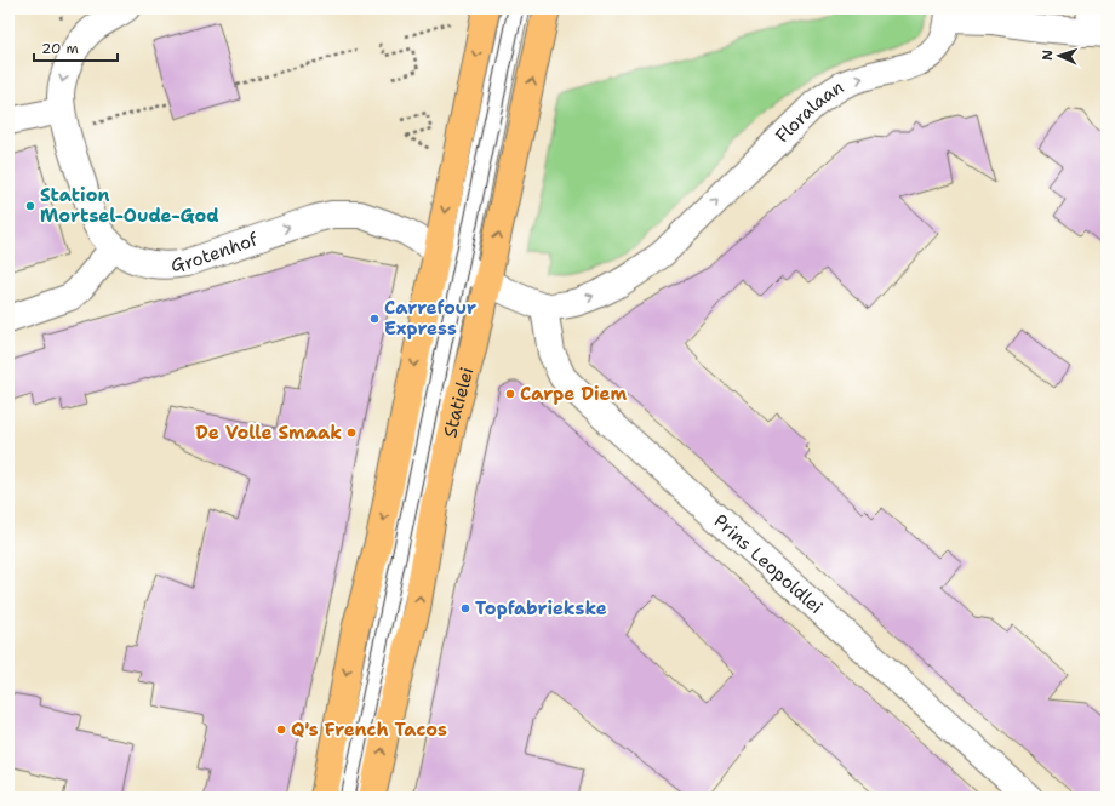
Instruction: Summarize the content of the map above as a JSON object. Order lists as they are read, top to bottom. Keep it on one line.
{"streets":{"main road":["Statielei"],"street":["Floralaan","Grotenhof","Prins Leopoldlei"]},"crossings":[["Floralaan","Grotenhof"],["Floralaan","Prins Leopoldlei"],["Grotenhof","Statielei"],["Grotenhof","Prins Leopoldlei"]],"one_way":["Floralaan","Grotenhof"],"places":["Station Mortsel-Oude-God","Carrefour Express","Carpe Diem","De Volle Smaak","Topfabriekske","Q's French Tacos"],"scale_bar":"20 m","north":"left"}
